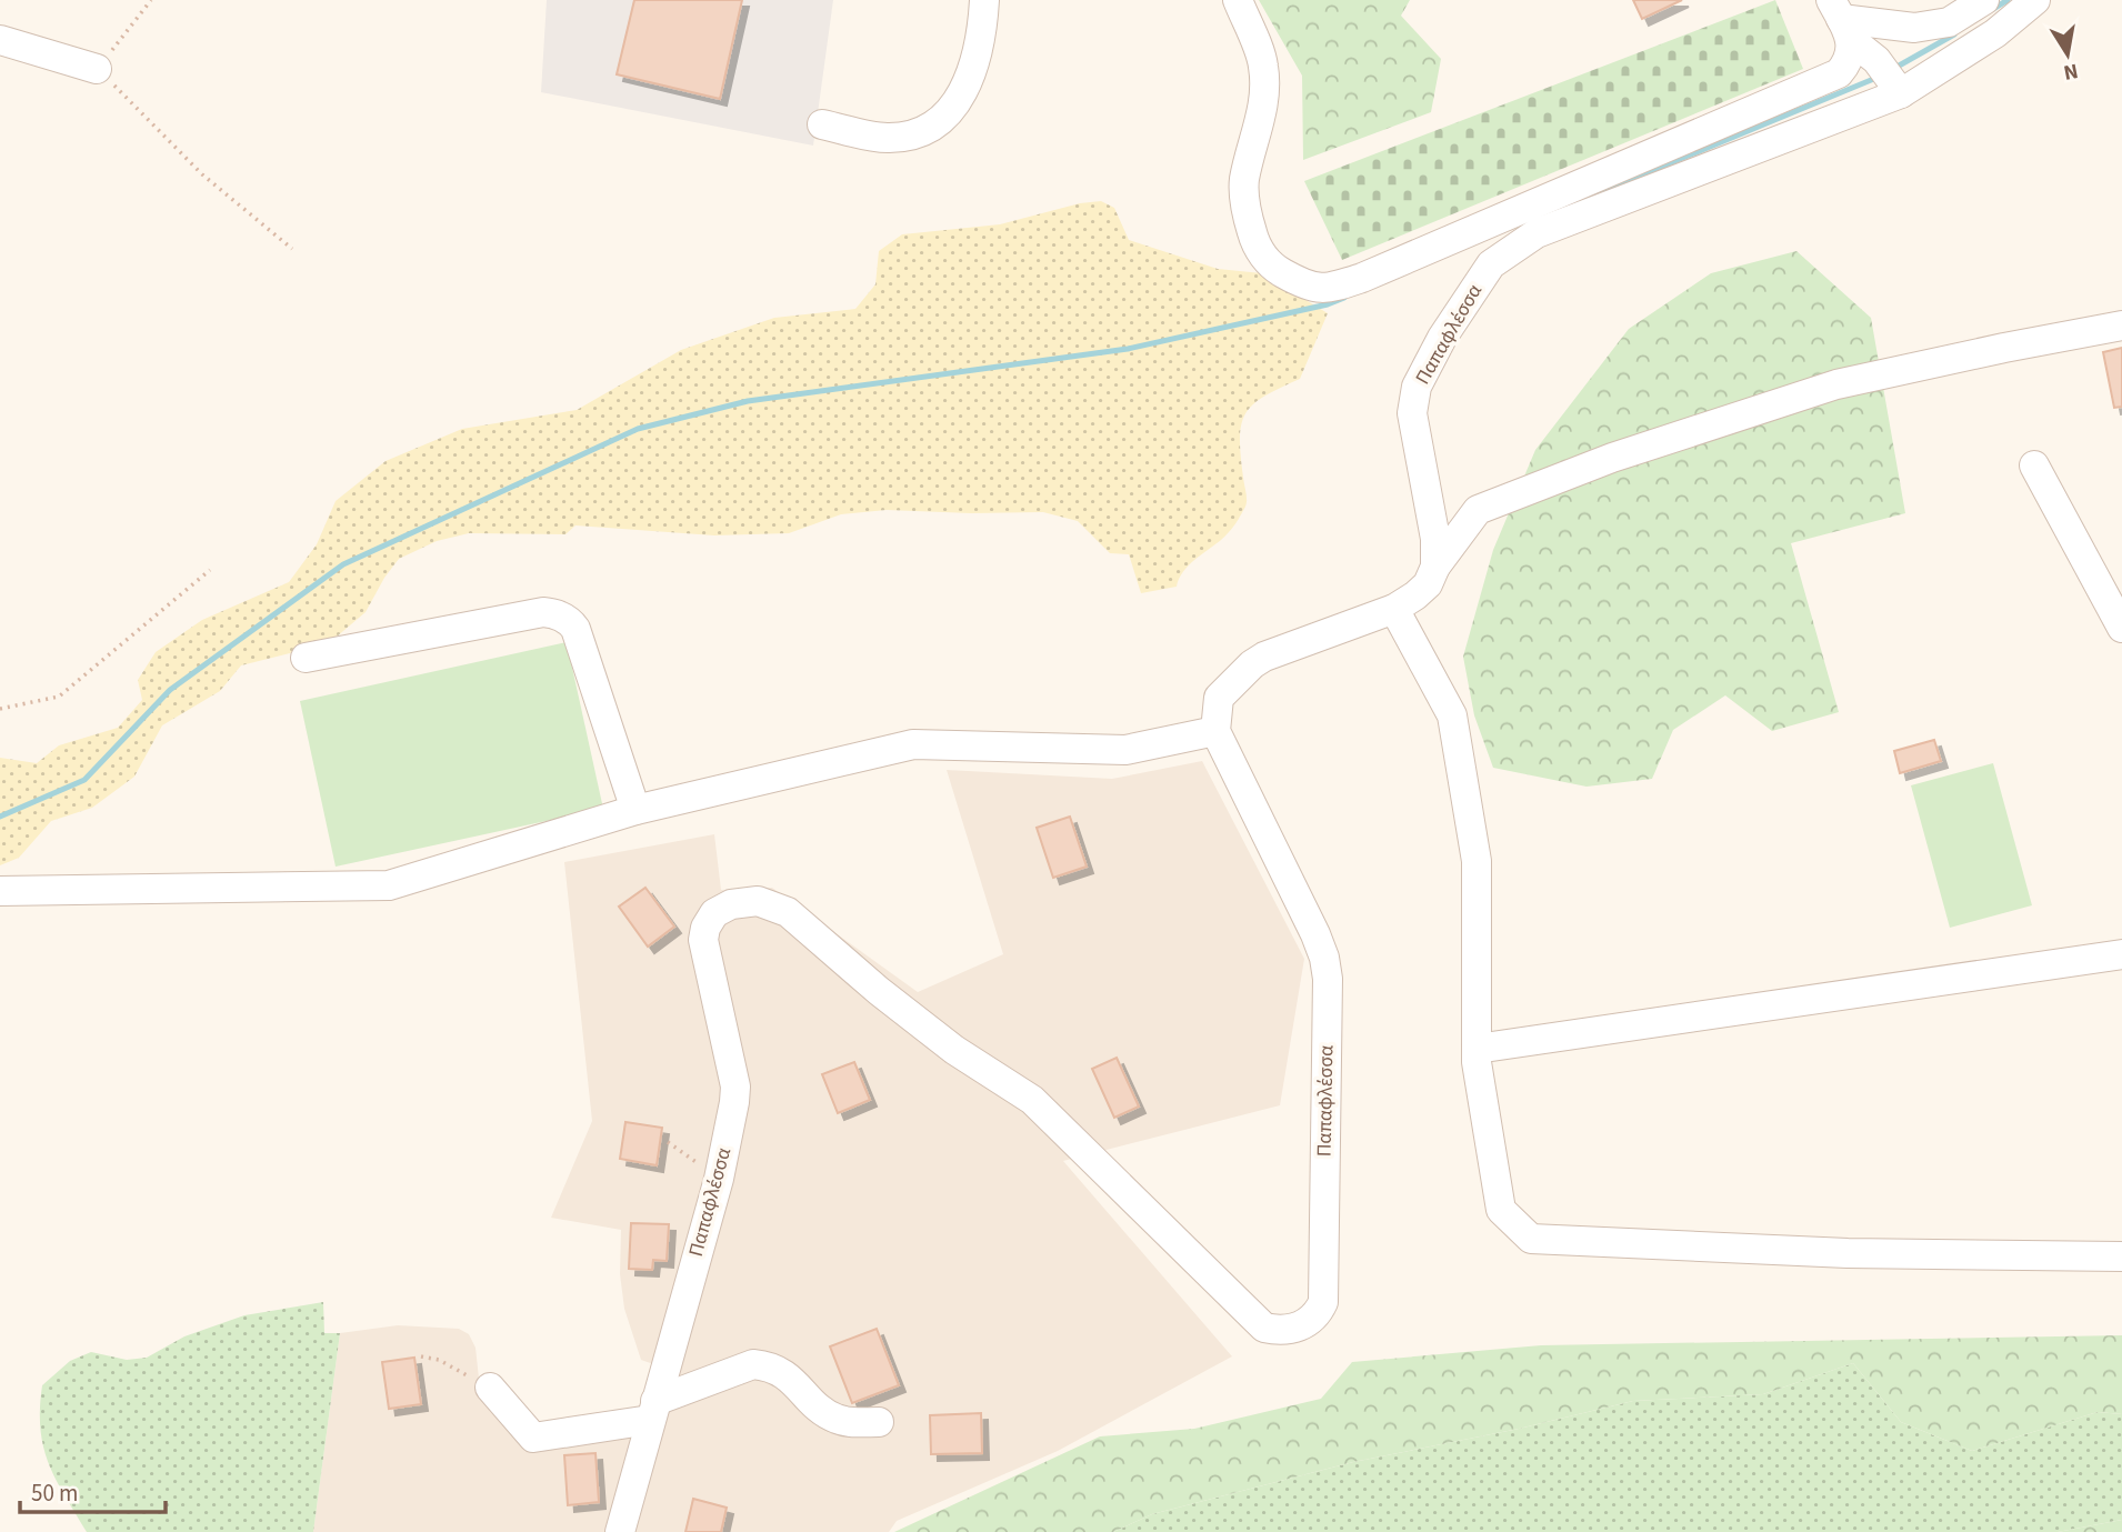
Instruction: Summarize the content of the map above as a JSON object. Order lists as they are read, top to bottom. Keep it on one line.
{"streets":{"street":["Παπαφλέσσα"]},"scale_bar":"50 m","north":"bottom"}
